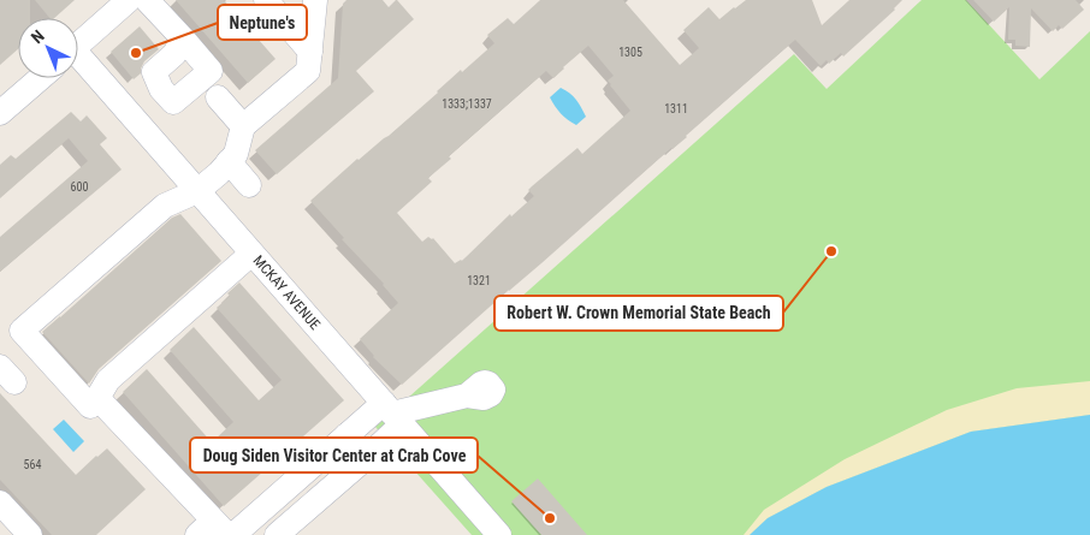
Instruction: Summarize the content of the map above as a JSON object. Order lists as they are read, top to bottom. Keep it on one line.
{"streets":{"street":["MCKAY AVENUE"]},"places":["Neptune's","Robert W. Crown Memorial State Beach","Doug Siden Visitor Center at Crab Cove"],"house_numbers":["1305","1333;1337","1311","600","1321","564"],"north":"top left"}
